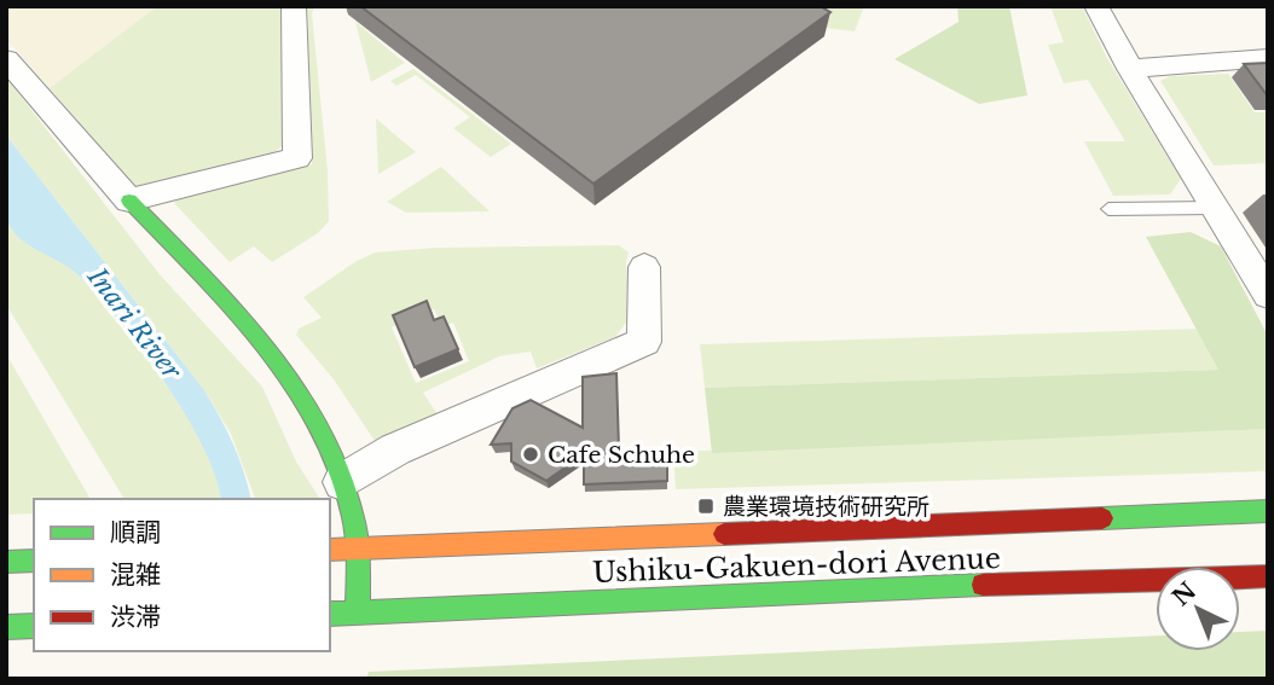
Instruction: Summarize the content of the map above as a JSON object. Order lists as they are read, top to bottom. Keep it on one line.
{"streets":{"main road":["Ushiku-Gakuen-dori Avenue"]},"water":["Inari River"],"places":{"other":["Cafe Schuhe"],"transit":["農業環境技術研究所"]},"legend":["順調","混雑","渋滞"],"north":"top left"}
